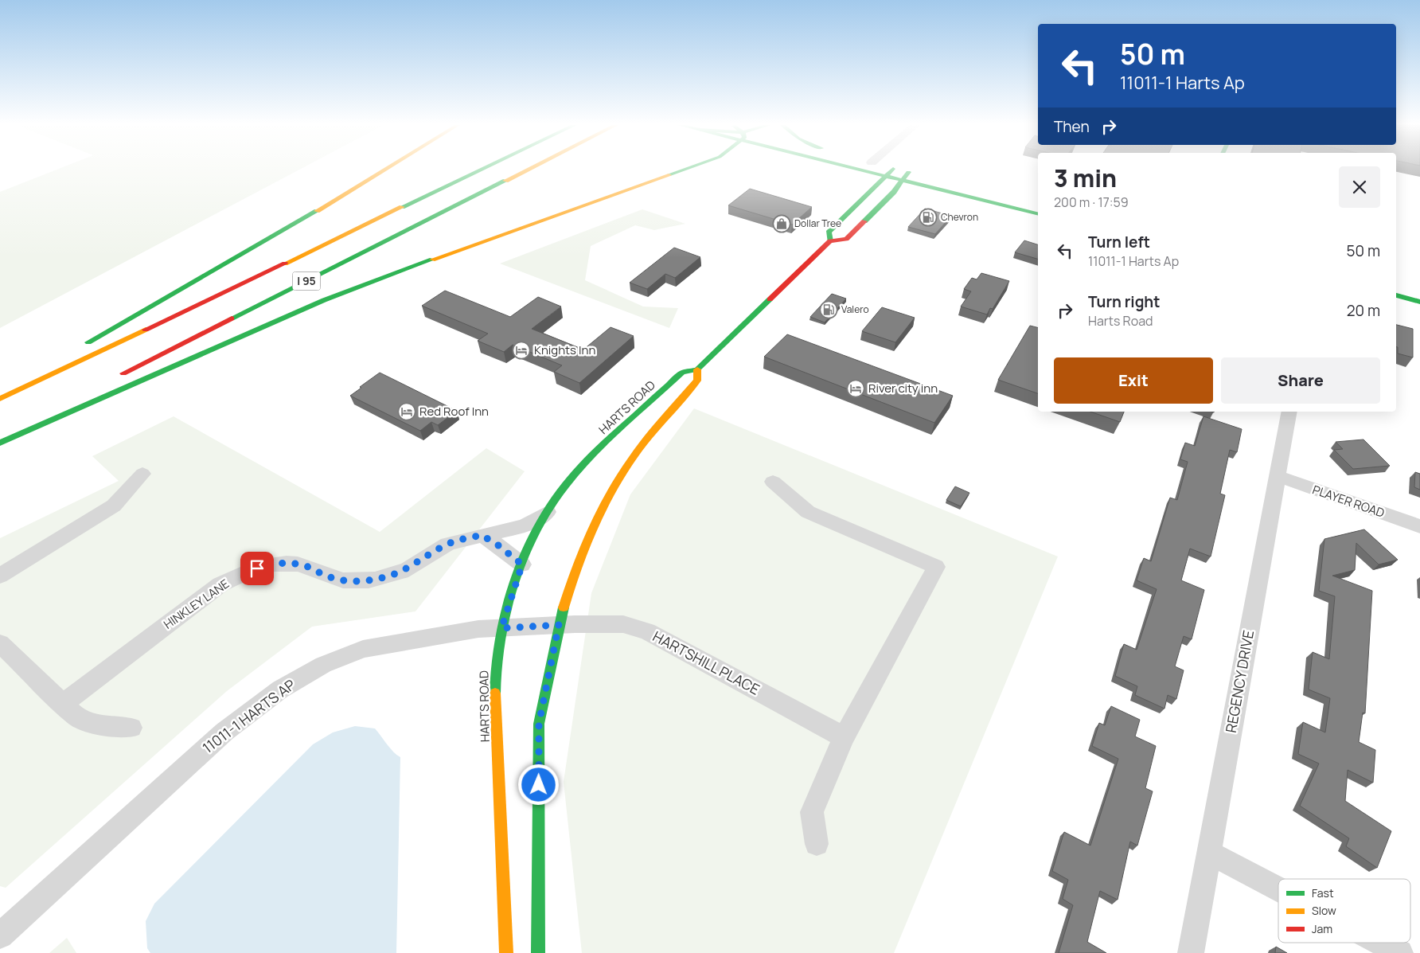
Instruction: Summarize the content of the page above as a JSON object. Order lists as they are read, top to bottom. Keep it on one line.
{"streets":{"main road":["I 95","HARTS ROAD"],"street":["PLAYER ROAD","HINKLEY LANE","HARTSHILL PLACE","REGENCY DRIVE","11011-1 HARTS AP"]},"crossings":[["HARTS ROAD","HINKLEY LANE"],["HARTS ROAD","HARTSHILL PLACE"],["HARTS ROAD","11011-1 HARTS AP"],["PLAYER ROAD","REGENCY DRIVE"],["HARTSHILL PLACE","11011-1 HARTS AP"]],"places":{"fuel station":["Chevron","Valero"],"shop":["Dollar Tree"],"hotel":["Knights Inn","River city inn","Red Roof Inn"]},"legend":["Fast","Slow","Jam"],"page":{"turn":["50 m","11011-1 Harts Ap"],"then":"Then","heading":["3 min","200 m · 17:59"],"list":[{"name":"Turn left","note":"11011-1 Harts Ap","value":"50 m"},{"name":"Turn right","note":"Harts Road","value":"20 m"}],"buttons":["Exit","Share"]}}
